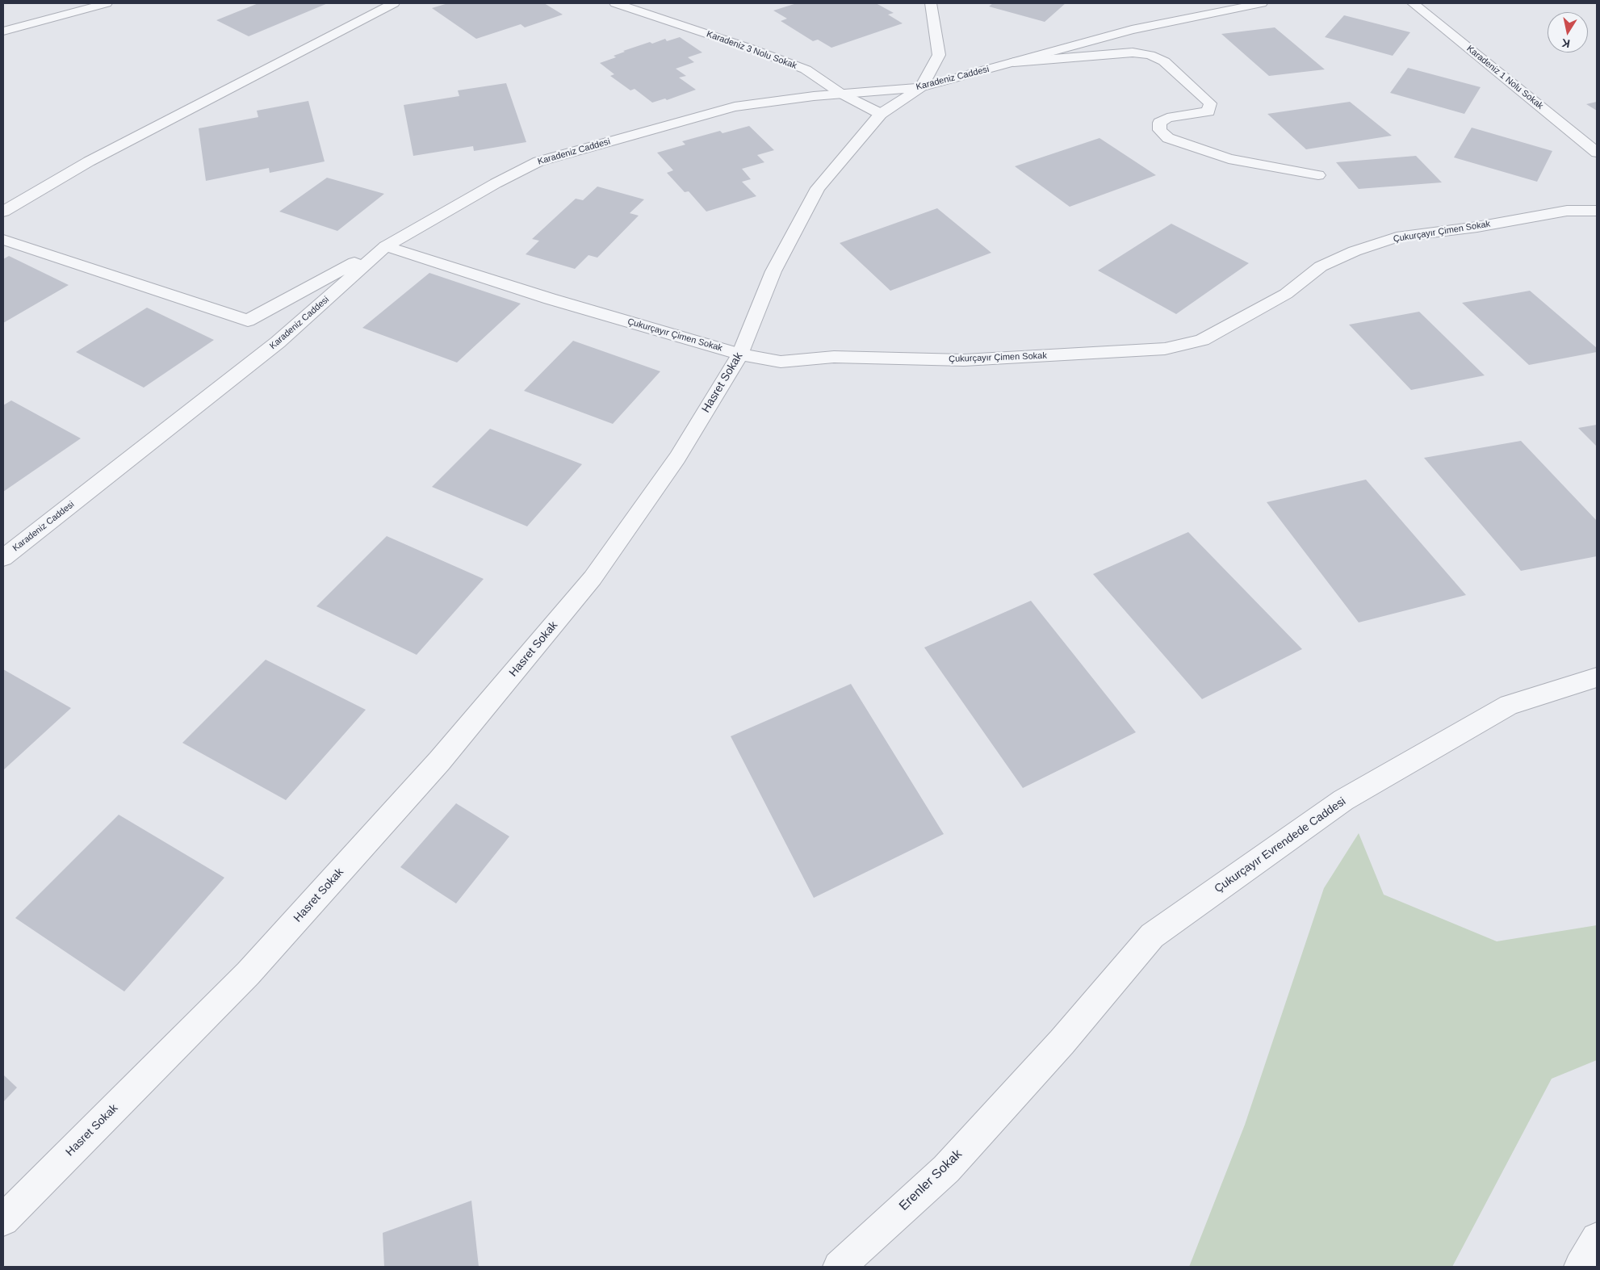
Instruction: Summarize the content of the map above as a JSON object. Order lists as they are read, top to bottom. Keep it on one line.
{"streets":{"street":["Karadeniz 3 Nolu Sokak","Karadeniz 1 Nolu Sokak","Karadeniz Caddesi","Çukurçayır Çimen Sokak","Hasret Sokak","Çukurçayır Evrendede Caddesi","Erenler Sokak"]},"crossings":[["Karadeniz 3 Nolu Sokak","Karadeniz Caddesi"],["Karadeniz 3 Nolu Sokak","Hasret Sokak"],["Karadeniz Caddesi","Çukurçayır Çimen Sokak"],["Karadeniz Caddesi","Hasret Sokak"],["Çukurçayır Çimen Sokak","Hasret Sokak"],["Çukurçayır Evrendede Caddesi","Erenler Sokak"]],"north":"bottom"}
